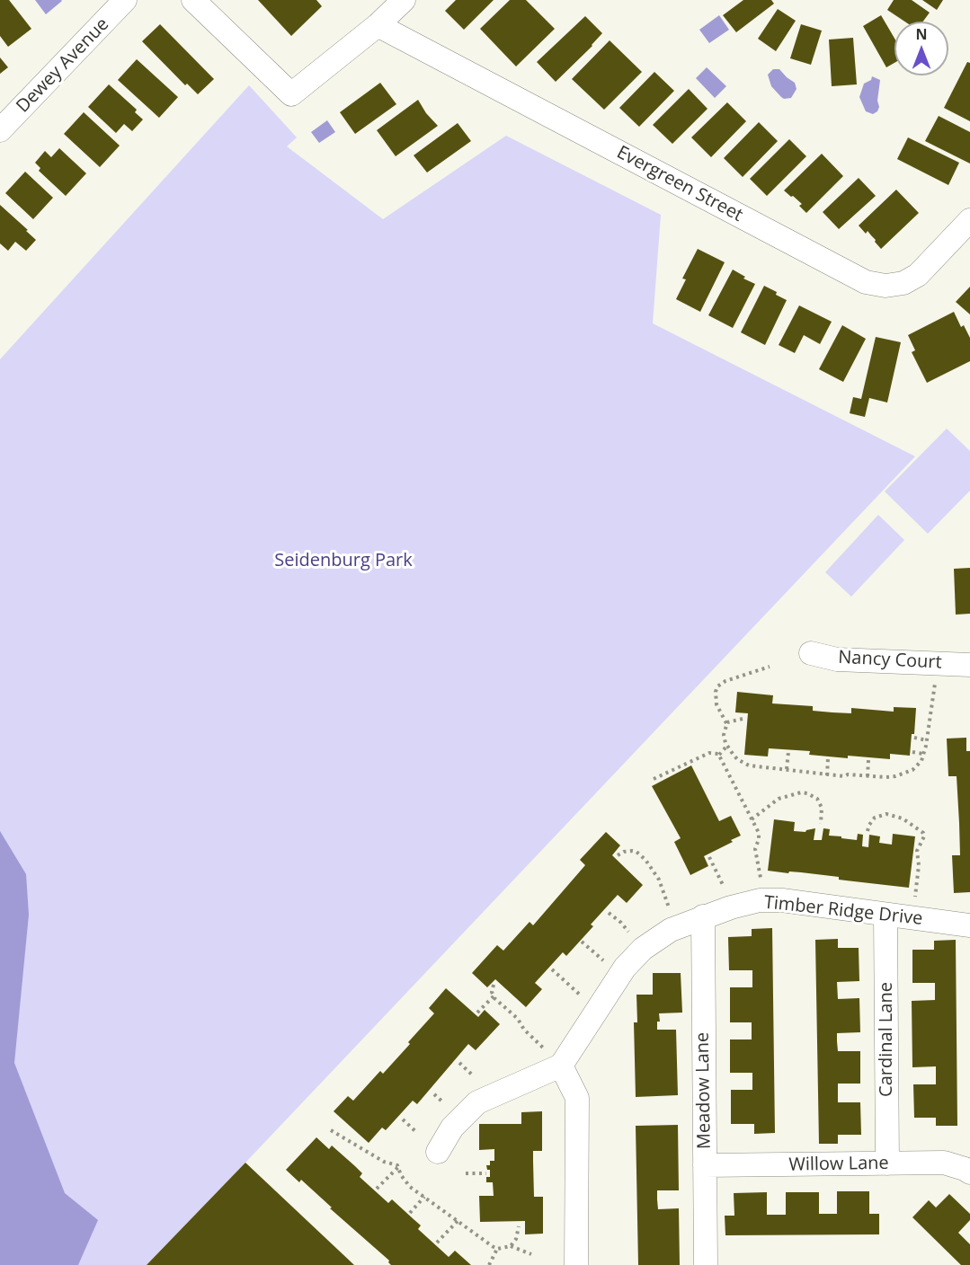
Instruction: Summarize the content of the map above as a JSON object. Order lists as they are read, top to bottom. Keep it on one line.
{"streets":{"street":["Dewey Avenue","Evergreen Street","Nancy Court","Timber Ridge Drive","Cardinal Lane","Meadow Lane","Willow Lane"]},"crossings":[["Timber Ridge Drive","Cardinal Lane"],["Timber Ridge Drive","Meadow Lane"],["Cardinal Lane","Willow Lane"],["Meadow Lane","Willow Lane"]],"parks":["Seidenburg Park"],"north":"top"}
